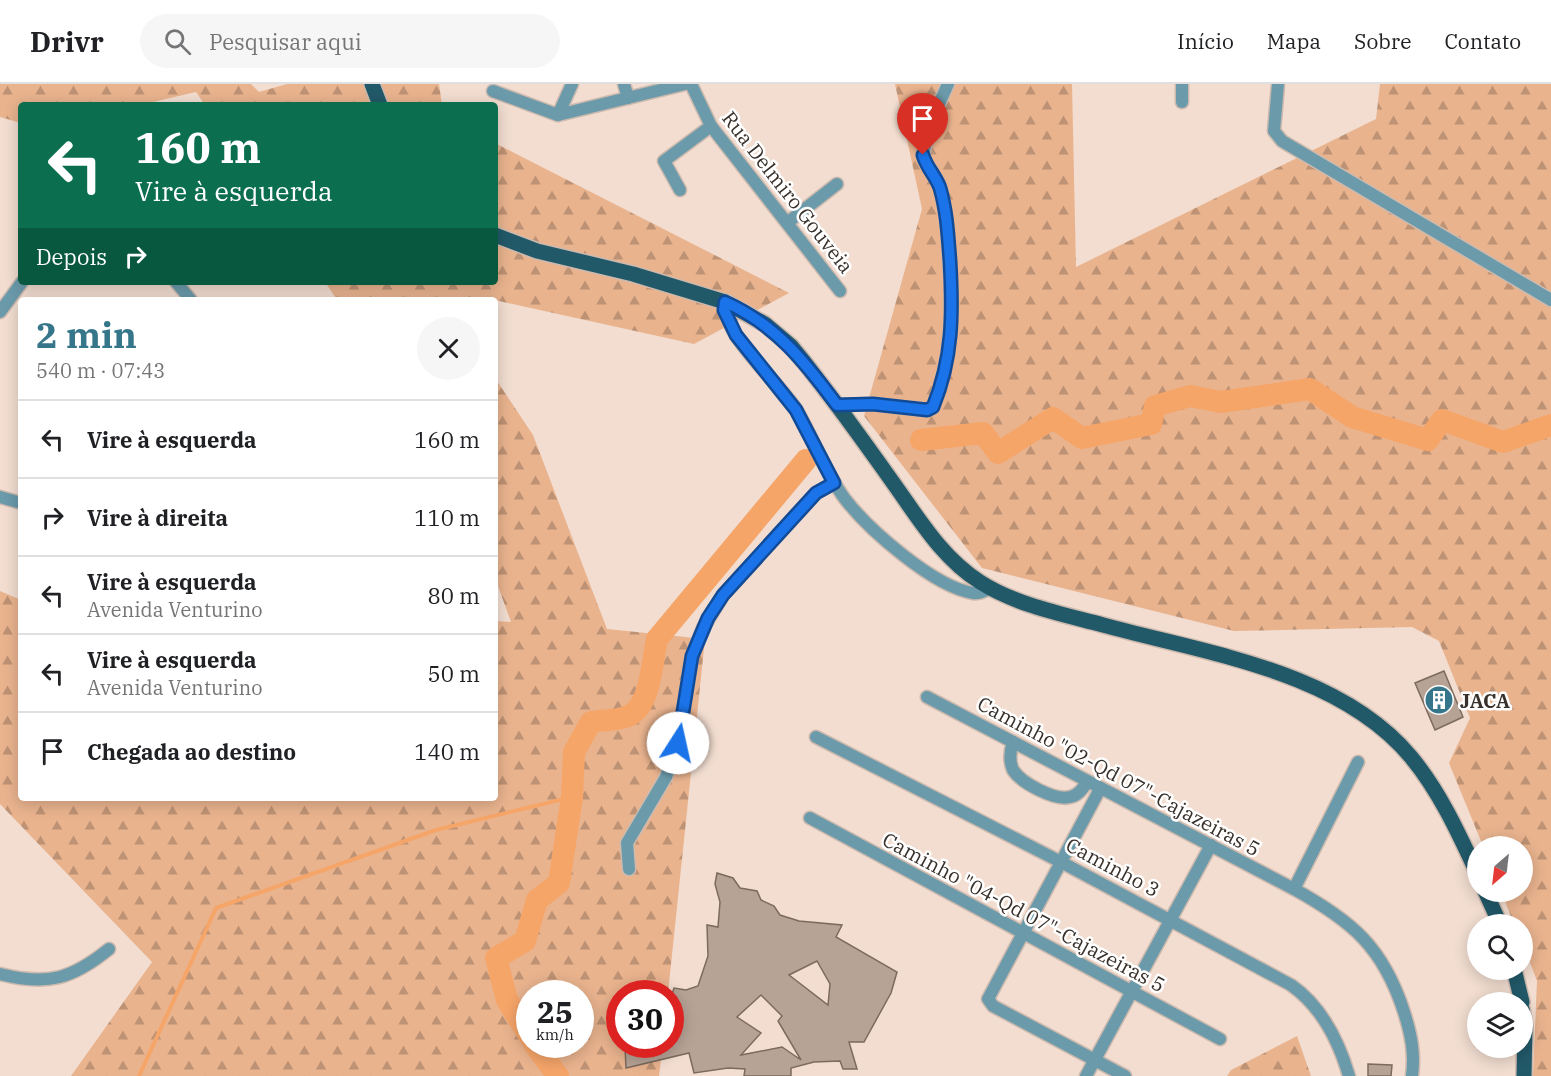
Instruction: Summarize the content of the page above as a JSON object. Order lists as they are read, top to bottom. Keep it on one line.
{"streets":{"street":["Rua Delmiro Gouveia","Caminho \"02-Qd 07\"-Cajazeiras 5","Caminho 3","Caminho \"04-Qd 07\"-Cajazeiras 5"]},"places":{"building":["JACA"]},"north":"bottom left","page":{"header":"Drivr","search":"Pesquisar aqui","nav":["Início","Mapa","Sobre","Contato"],"turn":["160 m","Vire à esquerda"],"then":"Depois","heading":["2 min","540 m · 07:43"],"list":[{"name":"Vire à esquerda","value":"160 m"},{"name":"Vire à direita","value":"110 m"},{"name":"Vire à esquerda","note":"Avenida Venturino","value":"80 m"},{"name":"Vire à esquerda","note":"Avenida Venturino","value":"50 m"},{"name":"Chegada ao destino","value":"140 m"}],"speed":"25 km/h","limit":"30"}}
